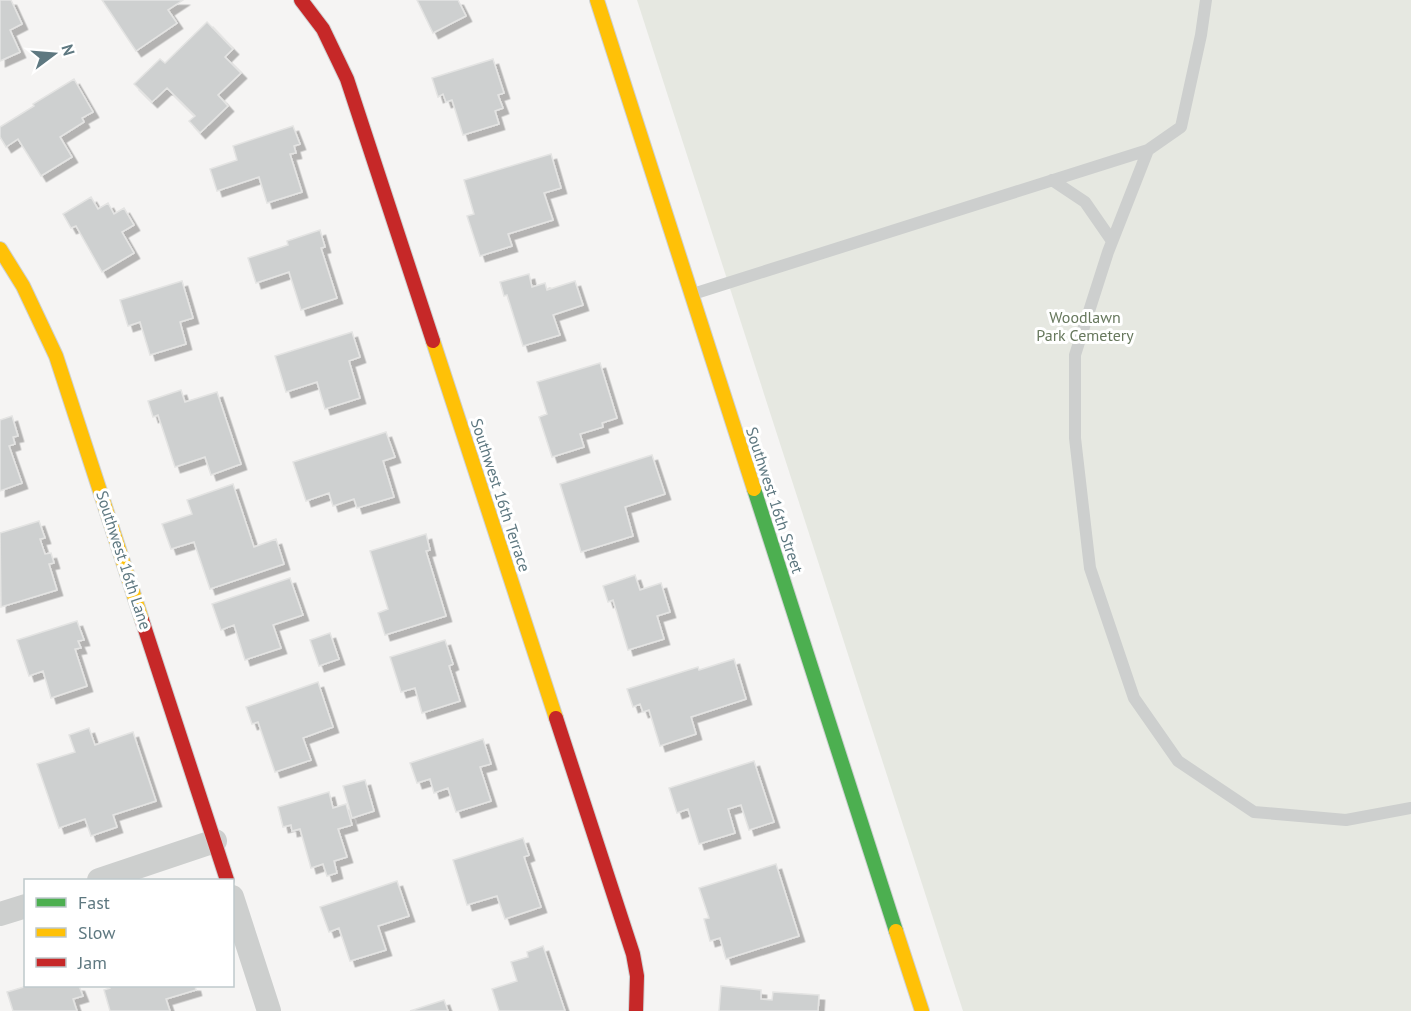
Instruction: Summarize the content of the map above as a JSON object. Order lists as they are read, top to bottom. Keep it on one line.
{"streets":{"street":["Southwest 16th Terrace","Southwest 16th Street","Southwest 16th Lane"]},"parks":["Woodlawn Park Cemetery"],"legend":["Fast","Slow","Jam"],"north":"right"}
